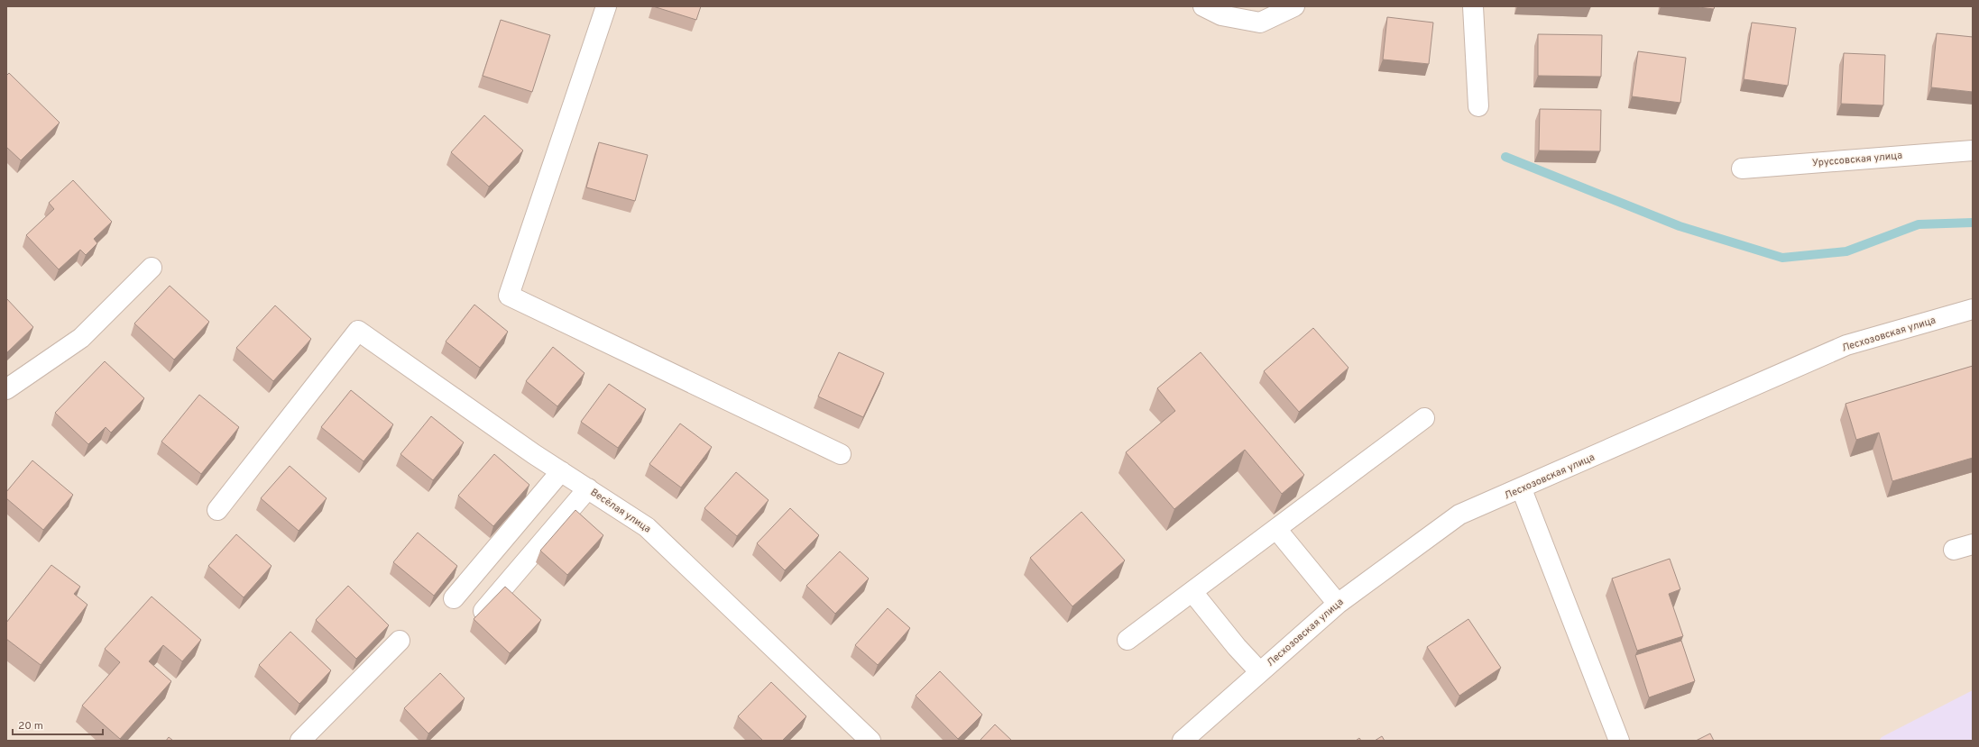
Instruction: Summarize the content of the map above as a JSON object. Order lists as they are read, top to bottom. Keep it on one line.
{"streets":{"street":["Уруссовская улица","Лесхозовская улица","Весёлая улица"]},"scale_bar":"20 m"}
